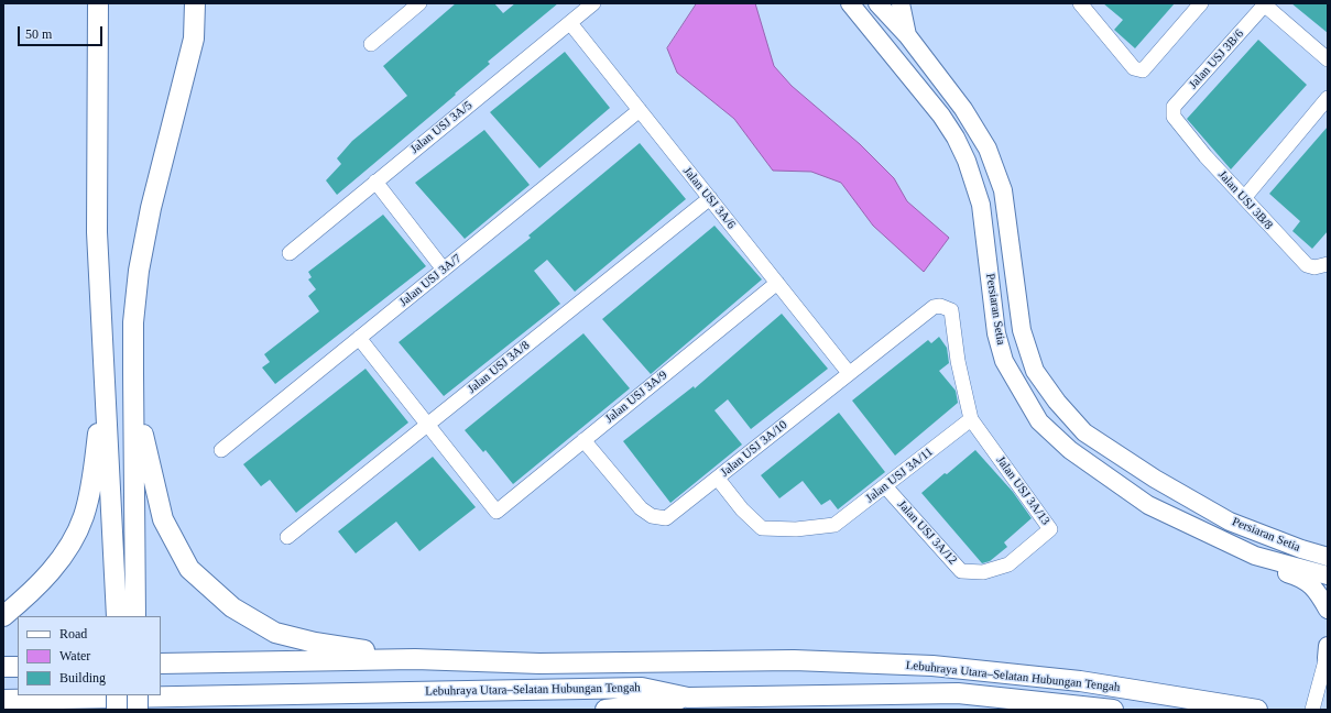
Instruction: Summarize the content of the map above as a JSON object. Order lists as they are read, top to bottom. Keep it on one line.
{"streets":{"highway":["Lebuhraya Utara–Selatan Hubungan Tengah"],"main road":["Persiaran Setia"],"street":["Jalan USJ 3B/6","Jalan USJ 3A/5","Jalan USJ 3A/6","Jalan USJ 3B/8","Jalan USJ 3A/7","Jalan USJ 3A/8","Jalan USJ 3A/9","Jalan USJ 3A/10","Jalan USJ 3A/11","Jalan USJ 3A/13","Jalan USJ 3A/12"]},"crossings":[["Jalan USJ 3B/6","Jalan USJ 3B/8"],["Jalan USJ 3A/5","Jalan USJ 3A/6"],["Jalan USJ 3A/6","Jalan USJ 3A/7"],["Jalan USJ 3A/6","Jalan USJ 3A/8"],["Jalan USJ 3A/6","Jalan USJ 3A/9"],["Jalan USJ 3A/6","Jalan USJ 3A/10"],["Jalan USJ 3A/8","Jalan USJ 3A/9"],["Jalan USJ 3A/9","Jalan USJ 3A/10"],["Jalan USJ 3A/10","Jalan USJ 3A/11"],["Jalan USJ 3A/10","Jalan USJ 3A/13"],["Jalan USJ 3A/11","Jalan USJ 3A/13"],["Jalan USJ 3A/11","Jalan USJ 3A/12"],["Jalan USJ 3A/13","Jalan USJ 3A/12"]],"legend":["Road","Water","Building"],"scale_bar":"50 m"}
